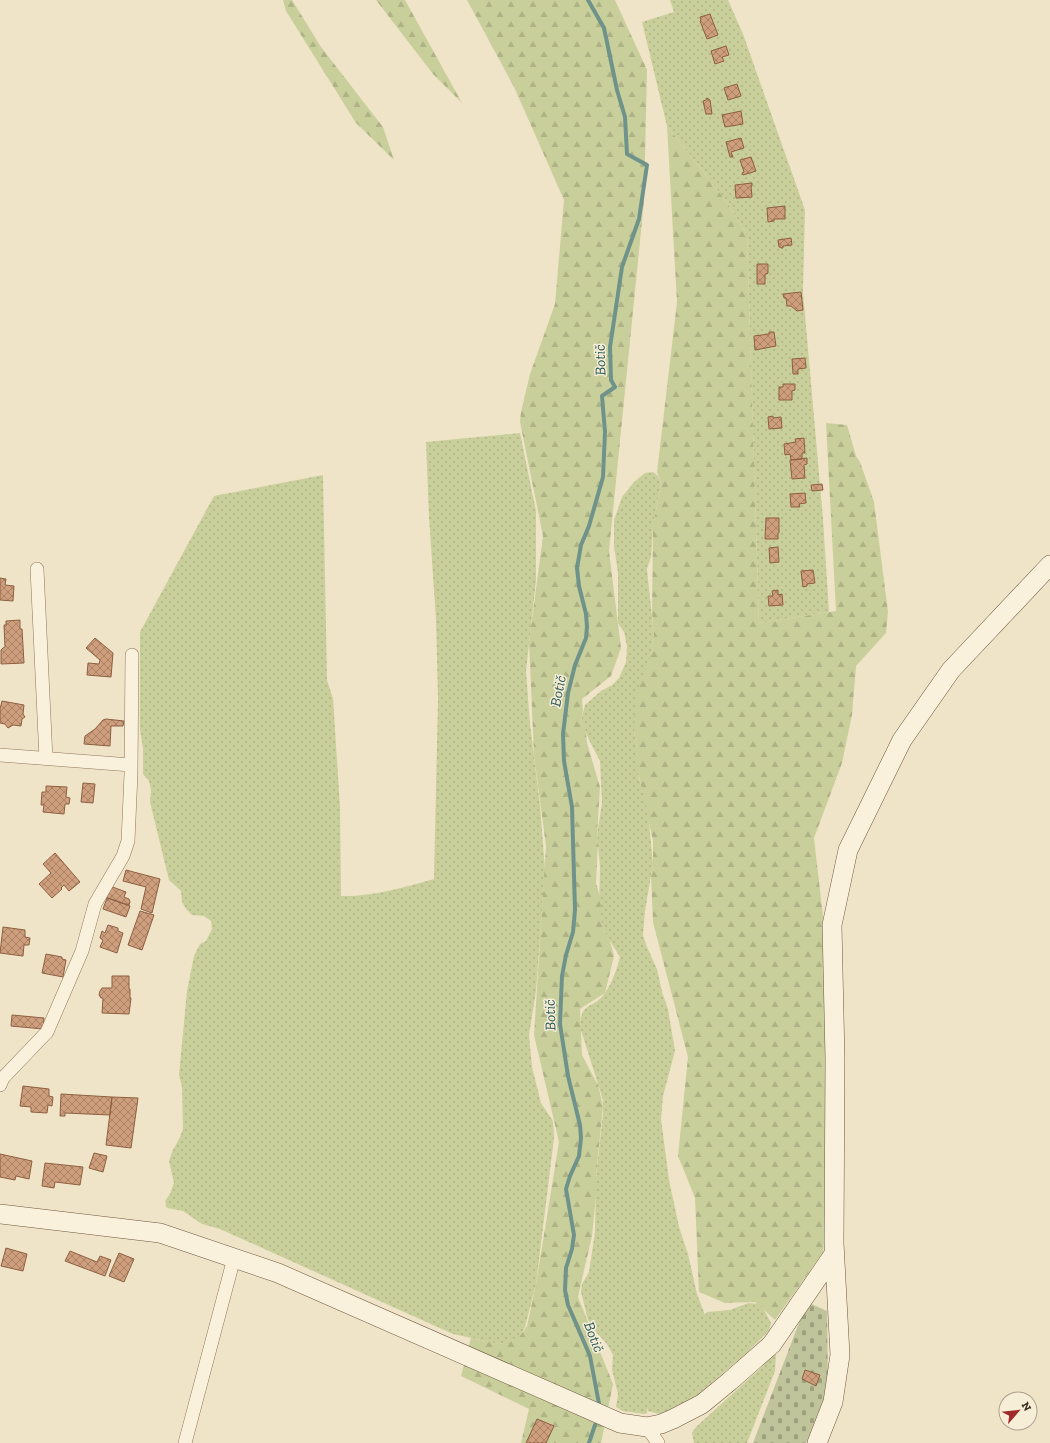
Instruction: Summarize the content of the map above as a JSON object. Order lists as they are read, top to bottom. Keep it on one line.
{"water":["Botič"],"north":"top right"}
